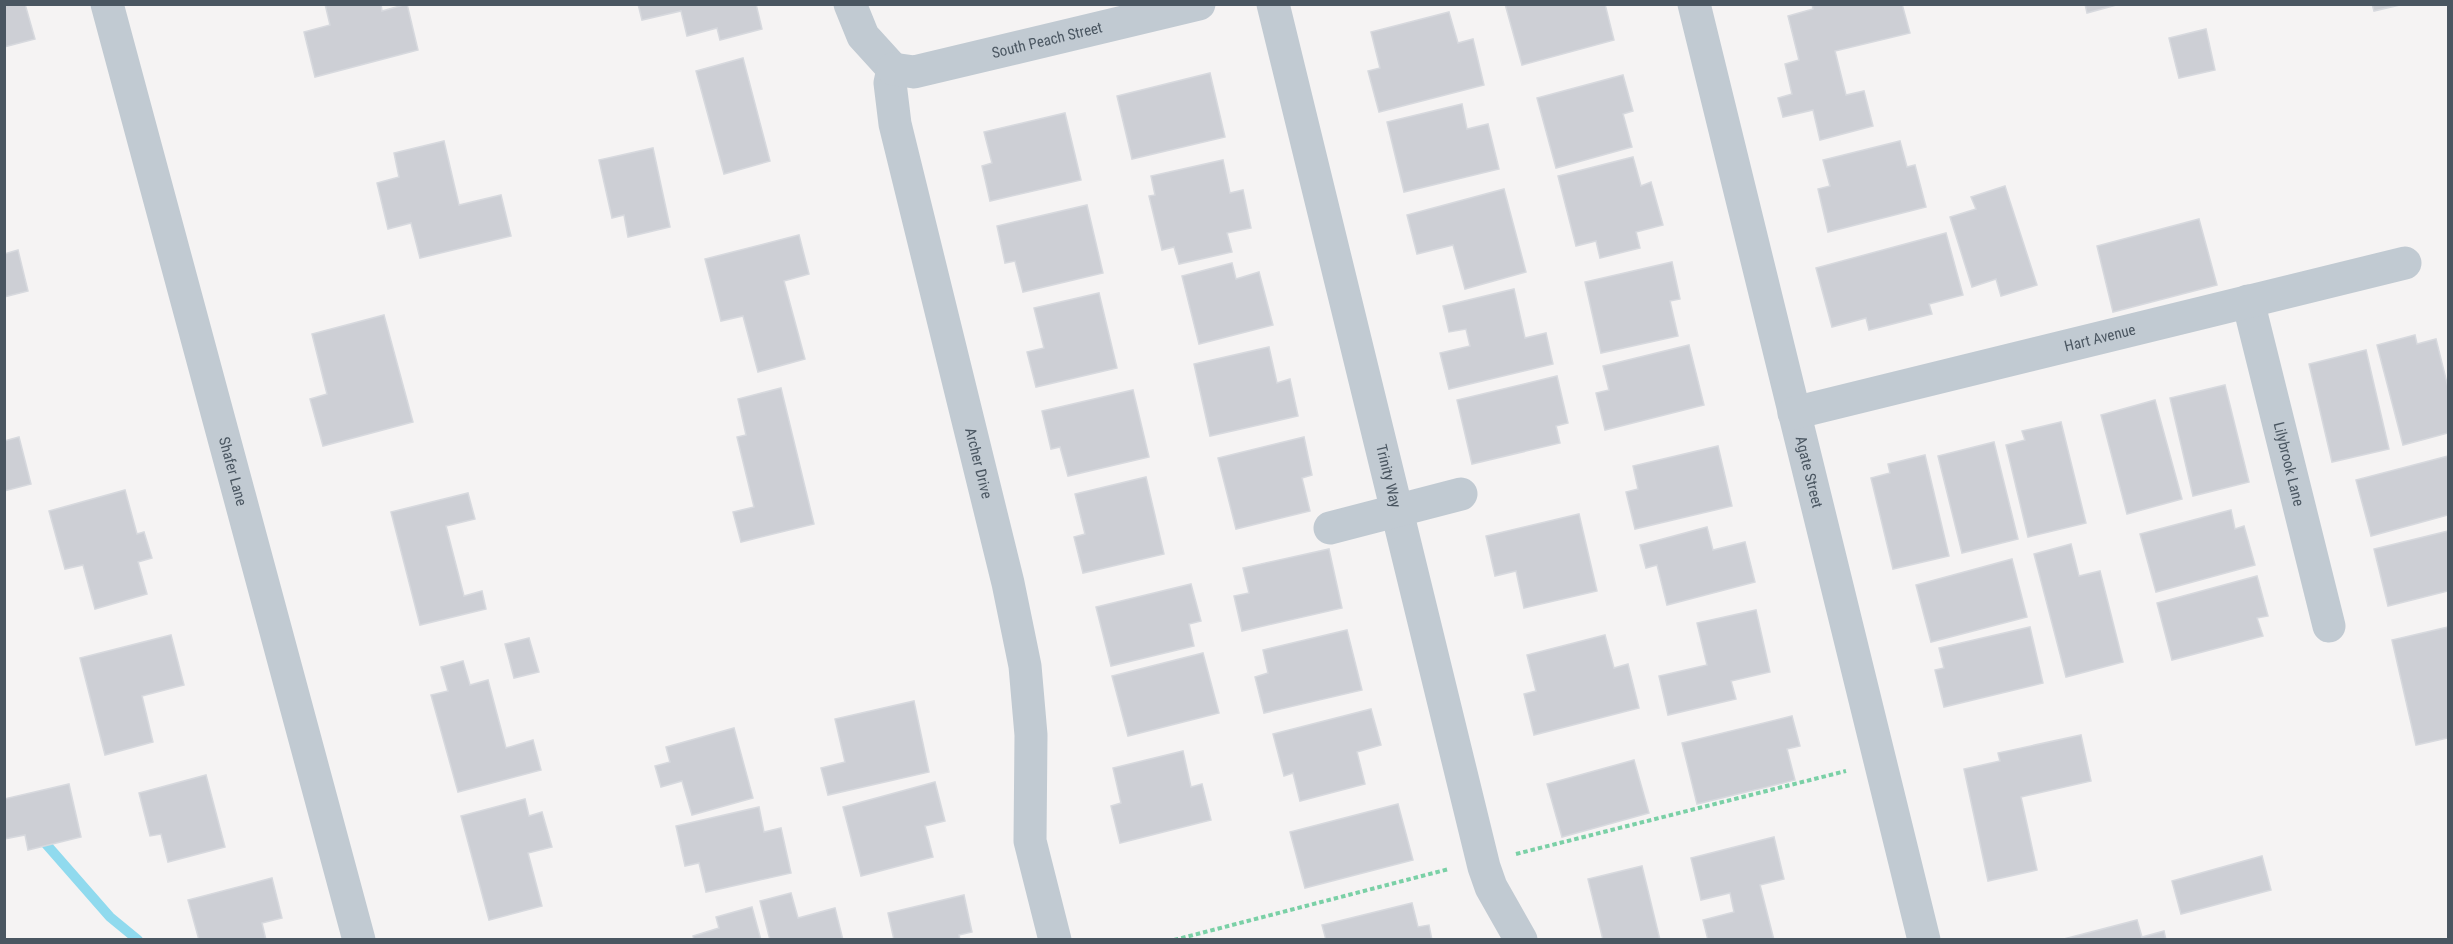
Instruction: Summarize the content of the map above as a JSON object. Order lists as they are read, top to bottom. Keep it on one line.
{"streets":{"street":["South Peach Street","Hart Avenue","Archer Drive","Lilybrook Lane","Shafer Lane","Agate Street","Trinity Way"]},"crossings":[["South Peach Street","Archer Drive"],["Hart Avenue","Lilybrook Lane"],["Hart Avenue","Agate Street"]]}
